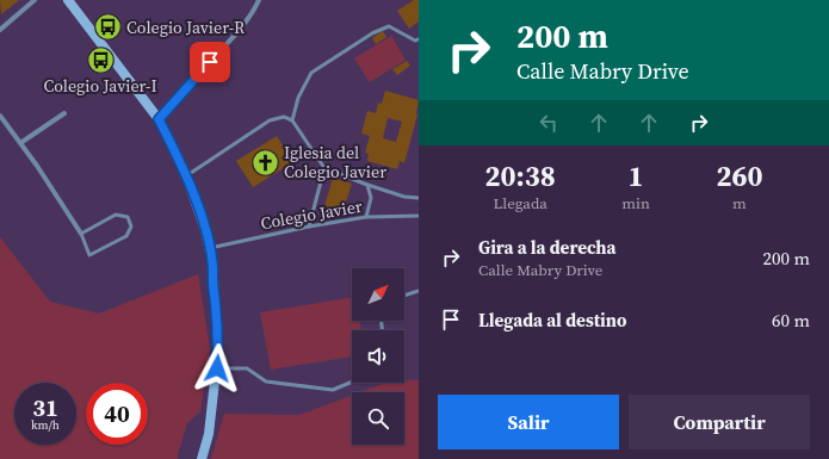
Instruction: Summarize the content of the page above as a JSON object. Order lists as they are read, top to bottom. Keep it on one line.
{"streets":{"lane":["Colegio Javier"]},"places":{"bus stop":["Colegio Javier-R","Colegio Javier-I"],"church":["Iglesia del Colegio Javier"]},"north":"top right","page":{"turn":["200 m","Calle Mabry Drive"],"eta":["20:38","Llegada","1","min","260","m"],"list":[{"name":"Gira a la derecha","note":"Calle Mabry Drive","value":"200 m"},{"name":"Llegada al destino","value":"60 m"}],"speed":"31 km/h","limit":"40","buttons":["Salir","Compartir"]}}
